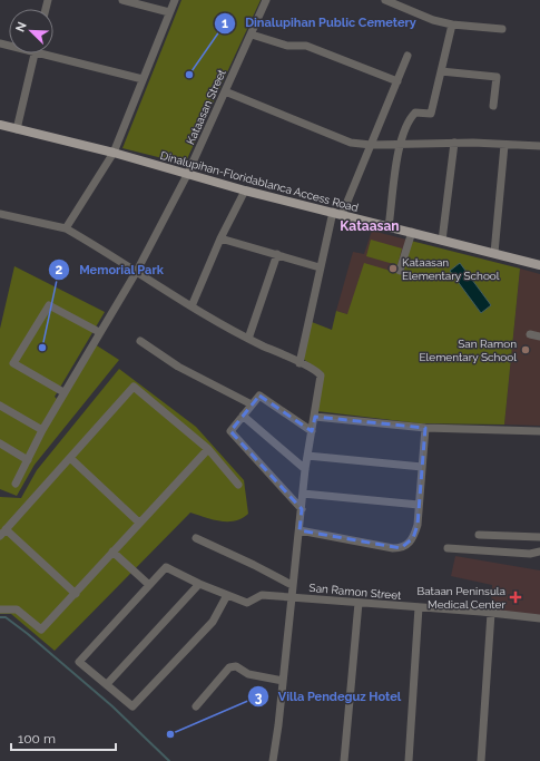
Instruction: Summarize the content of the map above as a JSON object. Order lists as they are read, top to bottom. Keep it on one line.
{"streets":{"main road":["Dinalupihan-Floridablanca Access Road"],"street":["Kataasan Street","San Ramon Street"]},"crossings":[["Kataasan Street","Dinalupihan-Floridablanca Access Road"]],"districts":["Kataasan"],"places":{"other":["Dinalupihan Public Cemetery","Kataasan Elementary School","Memorial Park","San Ramon Elementary School","Villa Pendeguz Hotel"],"health":["Bataan Peninsula Medical Center"]},"scale_bar":"100 m","north":"top left"}
